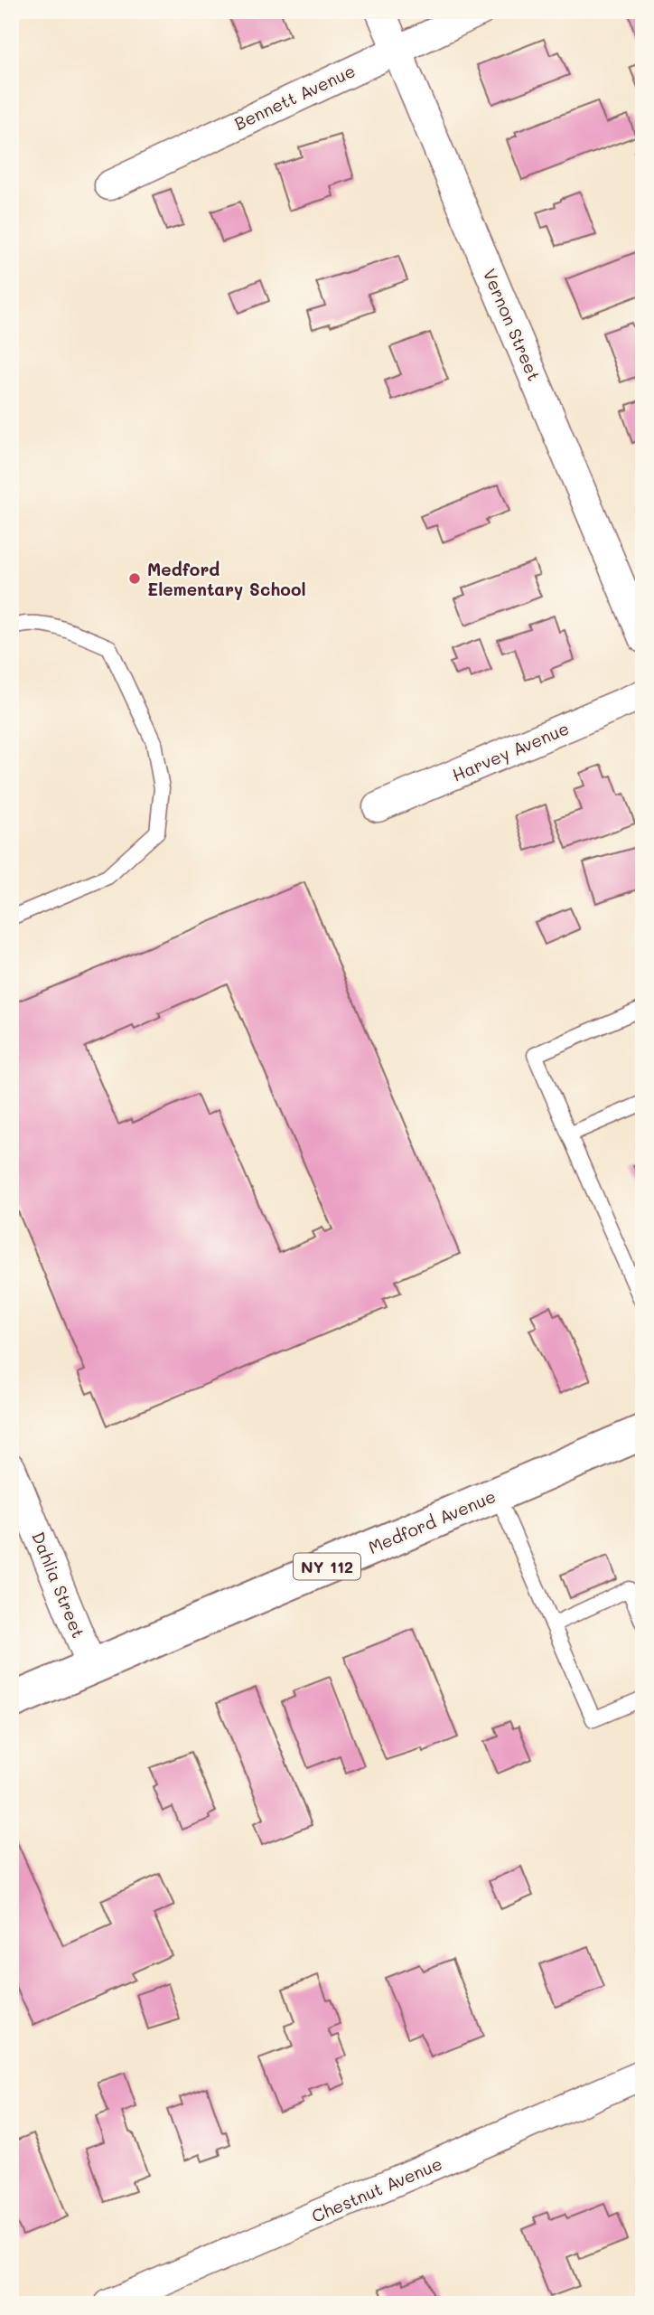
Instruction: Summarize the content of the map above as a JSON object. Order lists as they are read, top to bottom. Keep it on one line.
{"streets":{"main road":["Medford Avenue","NY 112"],"street":["Bennett Avenue","Vernon Street","Harvey Avenue","Dahlia Street","Chestnut Avenue"]},"crossings":[["Bennett Avenue","Vernon Street"],["Medford Avenue","Dahlia Street"]],"places":["Medford Elementary School"]}
